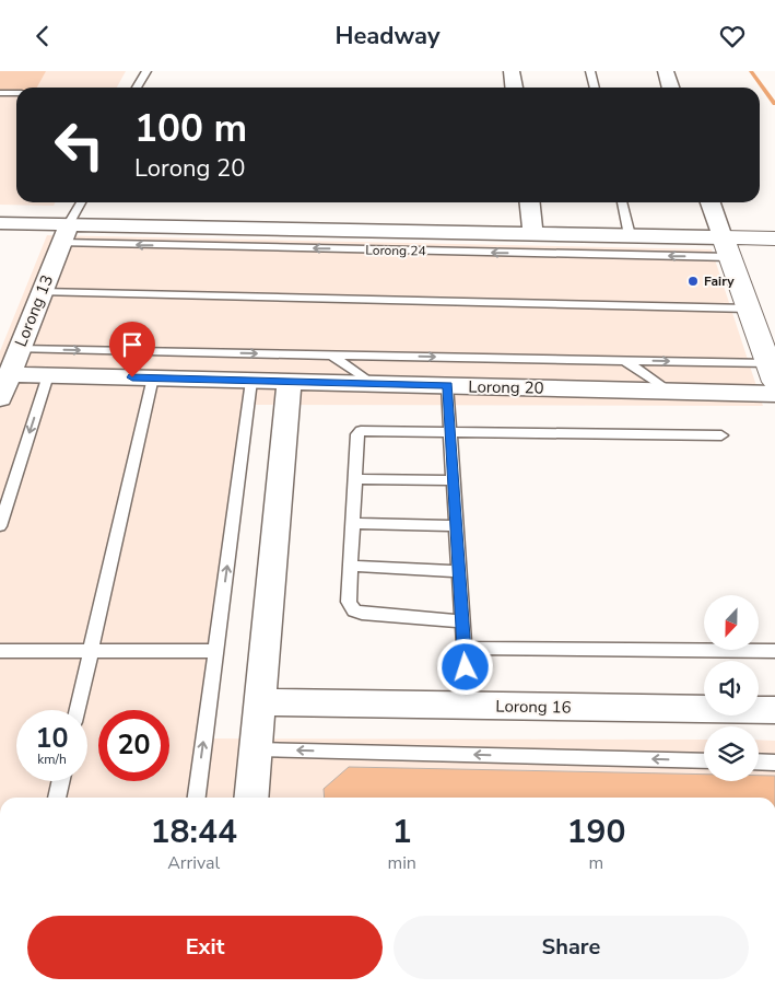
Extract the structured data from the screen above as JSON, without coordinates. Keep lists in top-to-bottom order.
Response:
{
  "streets": {
    "street": [
      "Lorong 24",
      "Lorong 13",
      "Lorong 20",
      "Lorong 16"
    ]
  },
  "crossings": [
    ["Lorong 24", "Lorong 13"],
    ["Lorong 13", "Lorong 20"]
  ],
  "places": ["Fairy"],
  "north": "bottom",
  "page": {
    "header": "Headway",
    "turn": ["100 m", "Lorong 20"],
    "speed": "10 km/h",
    "limit": "20",
    "eta": [
      "18:44",
      "Arrival",
      "1",
      "min",
      "190",
      "m"
    ],
    "buttons": ["Exit", "Share"]
  }
}
